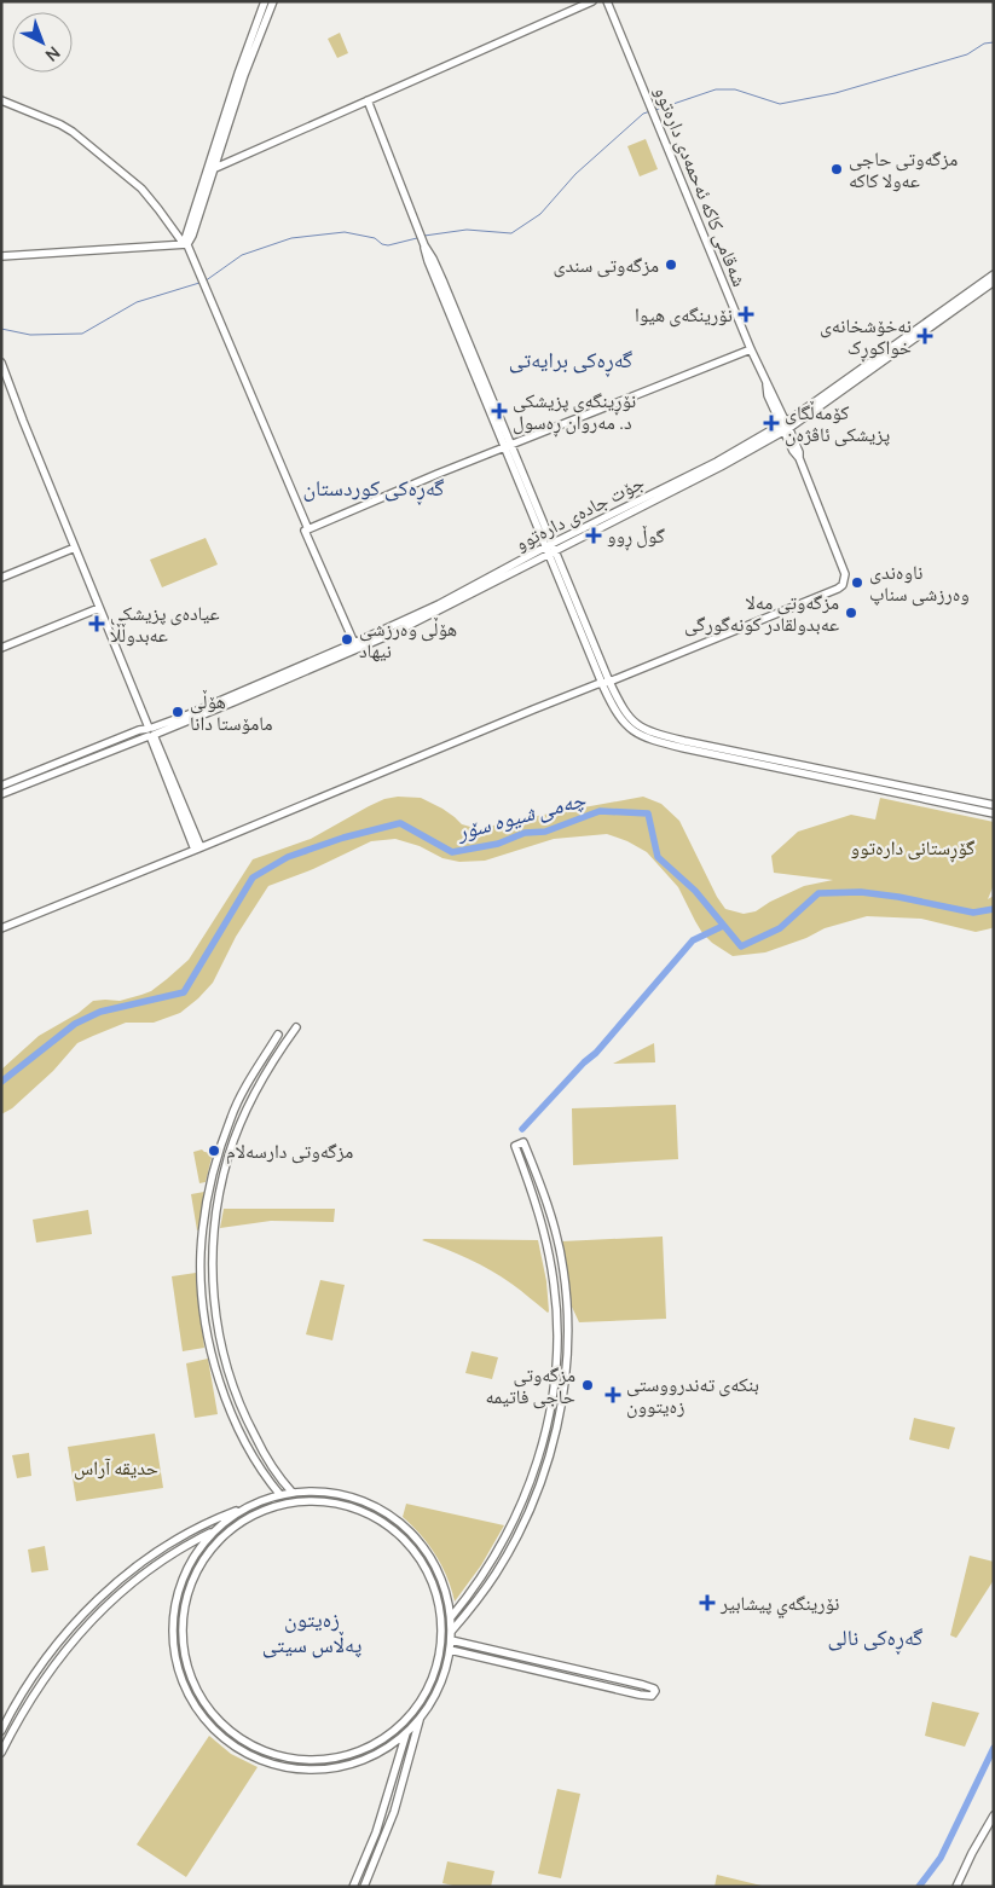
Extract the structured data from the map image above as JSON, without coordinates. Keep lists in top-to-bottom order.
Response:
{
  "streets": {
    "street": ["شەقامی کاکە ئەحمەدی دارەتوو", "جۆت جادەی دارەتوو"]
  },
  "crossings": [
    ["شەقامی کاکە ئەحمەدی دارەتوو", "جۆت جادەی دارەتوو"]
  ],
  "districts": [
    "گەڕەکی برایەتی",
    "گەڕەکی کوردستان",
    "زەیتون پەڵاس سیتی",
    "گەڕەکی نالی"
  ],
  "water": ["چەمی شیوە سۆر"],
  "parks": ["گۆڕستانی دارەتوو", "حديقه آراس"],
  "places": {
    "other": [
      "مزگەوتی حاجی عەولا کاکە",
      "مزگەوتی سندی",
      "ناوەندی وەرزشی سناپ",
      "مزگەوتی مەلا عەبدولقادر کونەگورگی",
      "هۆڵی وەرزشی نیهاد",
      "هۆڵی مامۆستا دانا",
      "مزگەوتی دارسەلام",
      "مزگەوتی حاجی فاتیمە"
    ],
    "health": [
      "نۆرینگەی هیوا",
      "نەخۆشخانەی خواکوڕک",
      "نۆڕینگەی پزیشکی د. مەروان ڕەسول",
      "کۆمەڵگای پزیشکی ئاڤژەن",
      "گوڵ ڕوو",
      "عیادەی پزیشکی عەبدوڵڵا",
      "بنکەی تەندرووستی زەیتوون",
      "نۆرينگەي پيشابير"
    ]
  },
  "north": "bottom right"
}
